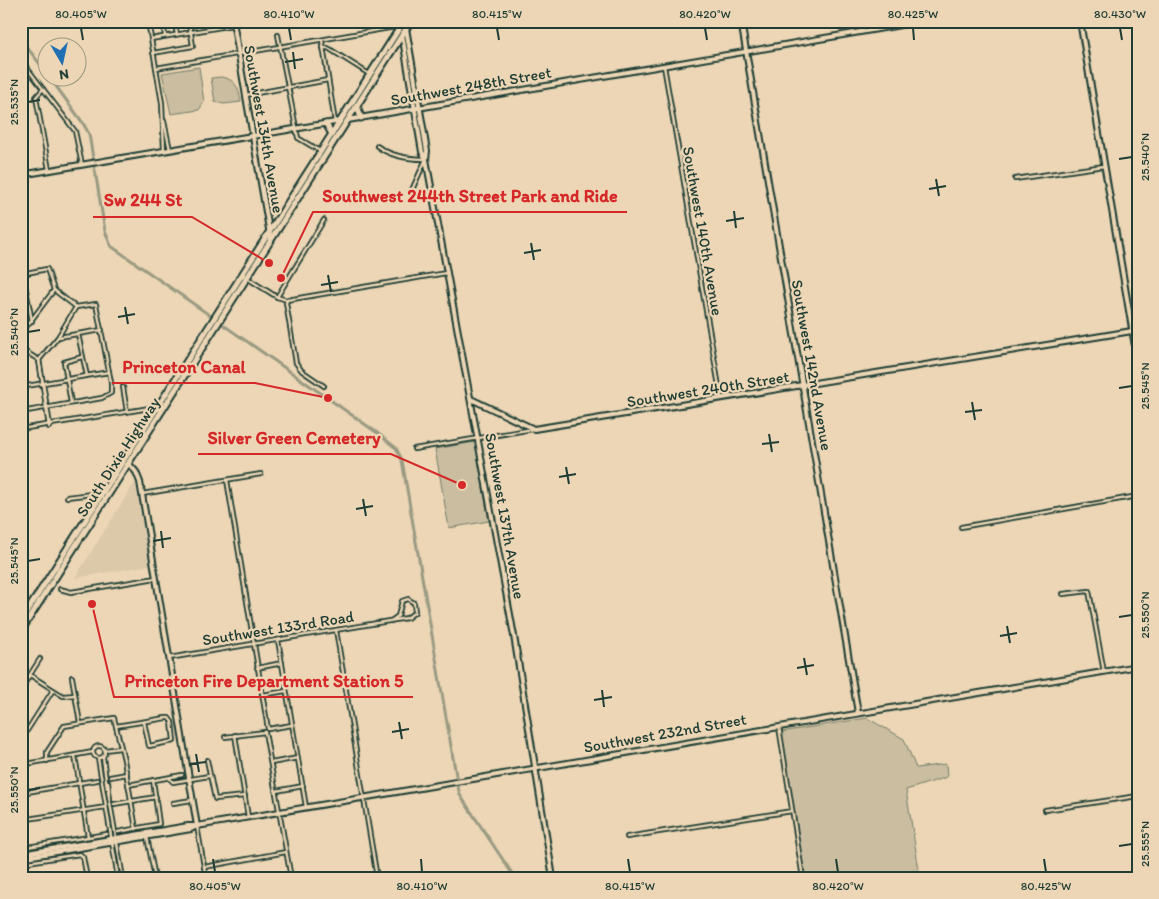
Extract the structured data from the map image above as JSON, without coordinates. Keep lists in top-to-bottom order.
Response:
{
  "streets": {
    "highway": ["South Dixie Highway"],
    "street": [
      "Southwest 248th Street",
      "Southwest 134th Avenue",
      "Southwest 140th Avenue",
      "Southwest 142nd Avenue",
      "Southwest 240th Street",
      "Southwest 137th Avenue",
      "Southwest 133rd Road",
      "Southwest 232nd Street"
    ]
  },
  "crossings": [
    ["Southwest 248th Street", "Southwest 134th Avenue"],
    ["Southwest 248th Street", "Southwest 140th Avenue"],
    ["Southwest 248th Street", "Southwest 142nd Avenue"],
    ["Southwest 248th Street", "South Dixie Highway"],
    ["Southwest 248th Street", "Southwest 137th Avenue"],
    ["Southwest 134th Avenue", "South Dixie Highway"],
    ["Southwest 140th Avenue", "Southwest 240th Street"],
    ["Southwest 142nd Avenue", "Southwest 240th Street"],
    ["Southwest 142nd Avenue", "Southwest 232nd Street"],
    ["South Dixie Highway", "Southwest 137th Avenue"],
    ["Southwest 137th Avenue", "Southwest 232nd Street"]
  ],
  "places": [
    "Sw 244 St",
    "Southwest 244th Street Park and Ride",
    "Princeton Canal",
    "Silver Green Cemetery",
    "Princeton Fire Department Station 5"
  ],
  "north": "bottom",
  "coordinates": [
    "80.405°W",
    "80.410°W",
    "80.415°W",
    "80.420°W",
    "80.425°W",
    "80.430°W",
    "25.535°N",
    "25.540°N",
    "25.545°N",
    "25.550°N",
    "25.555°N"
  ]
}
